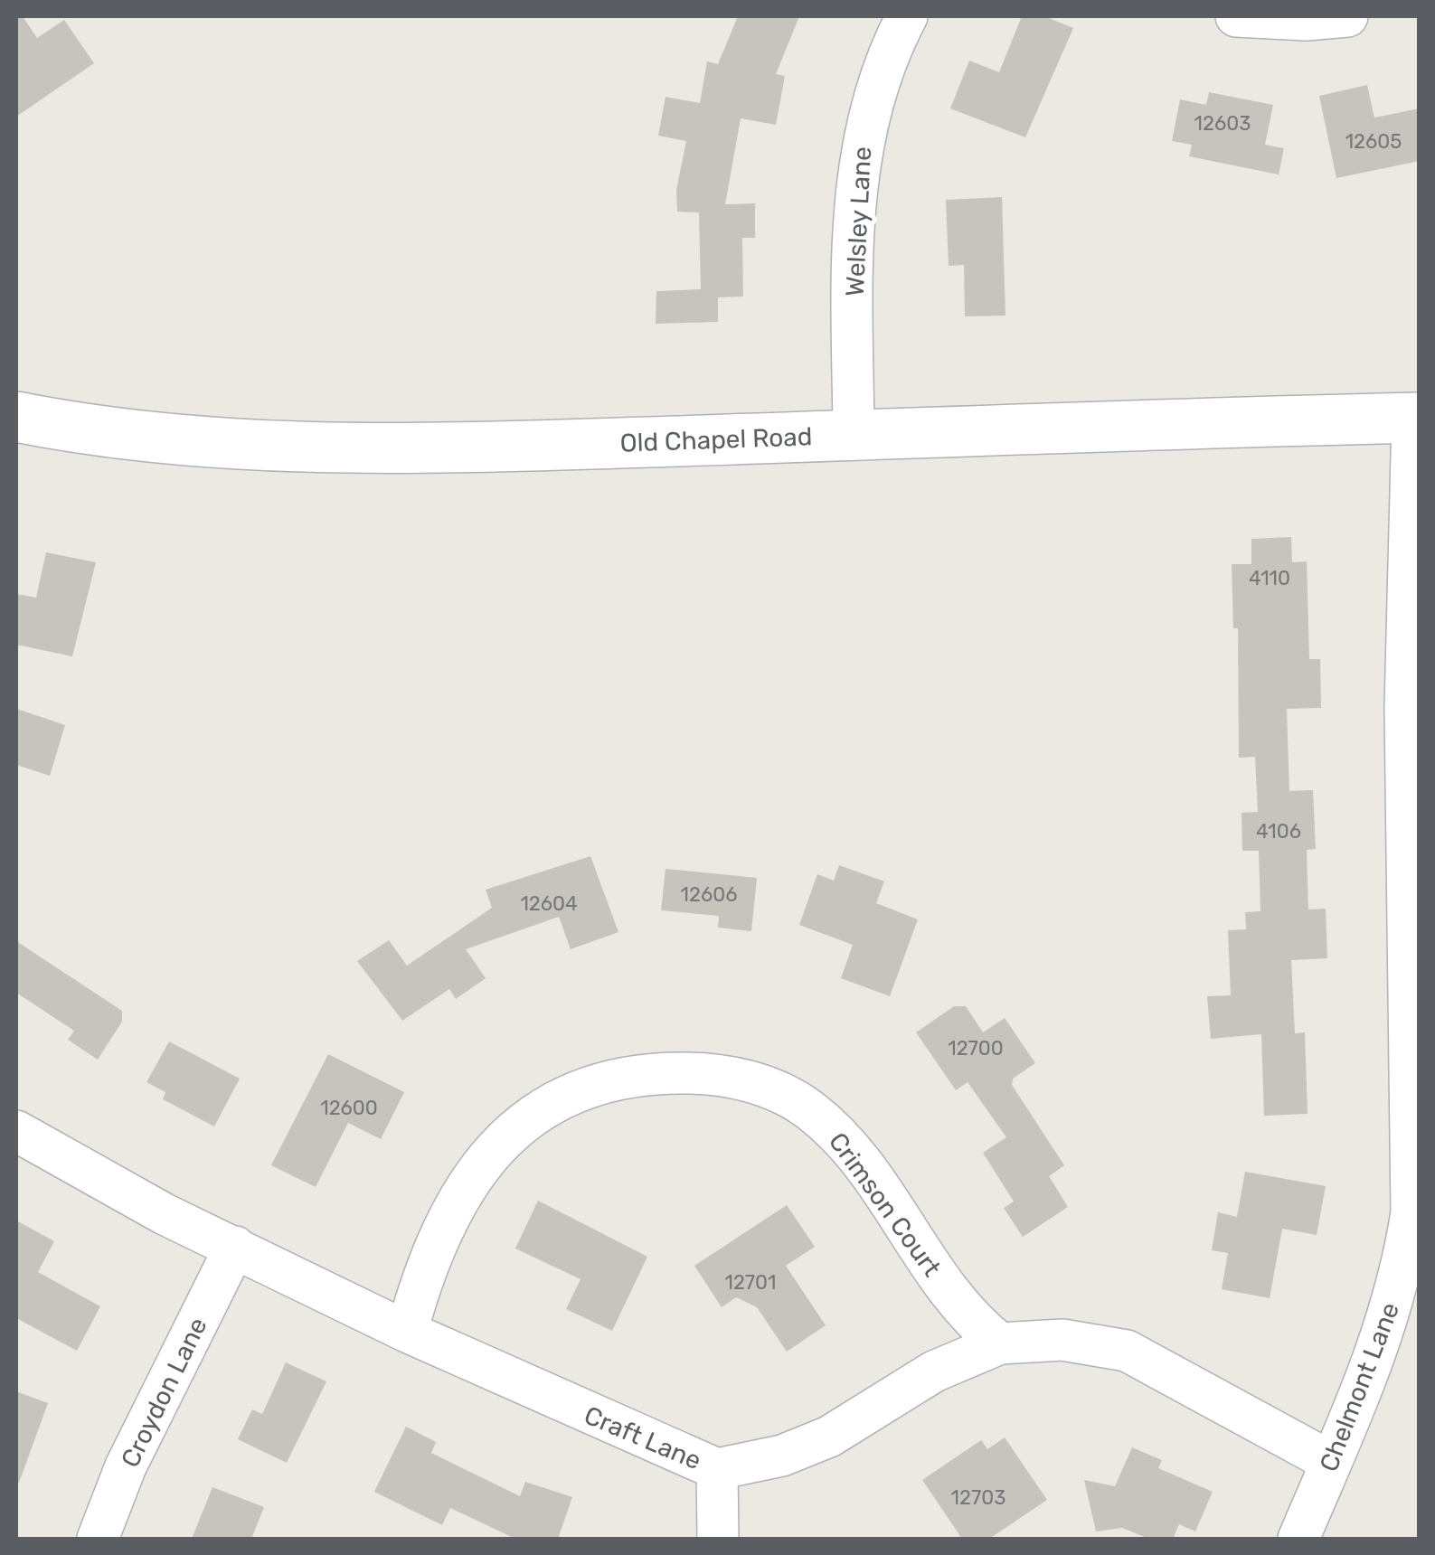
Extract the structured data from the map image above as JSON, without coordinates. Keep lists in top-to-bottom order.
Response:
{
  "streets": {
    "street": [
      "Welsley Lane",
      "Old Chapel Road",
      "Crimson Court",
      "Chelmont Lane",
      "Croydon Lane",
      "Craft Lane"
    ]
  },
  "crossings": [
    ["Welsley Lane", "Old Chapel Road"],
    ["Old Chapel Road", "Chelmont Lane"],
    ["Crimson Court", "Craft Lane"],
    ["Chelmont Lane", "Craft Lane"],
    ["Croydon Lane", "Craft Lane"]
  ],
  "house_numbers": [
    "12603",
    "12605",
    "4110",
    "4106",
    "12606",
    "12604",
    "12700",
    "12600",
    "12701",
    "12703"
  ]
}
